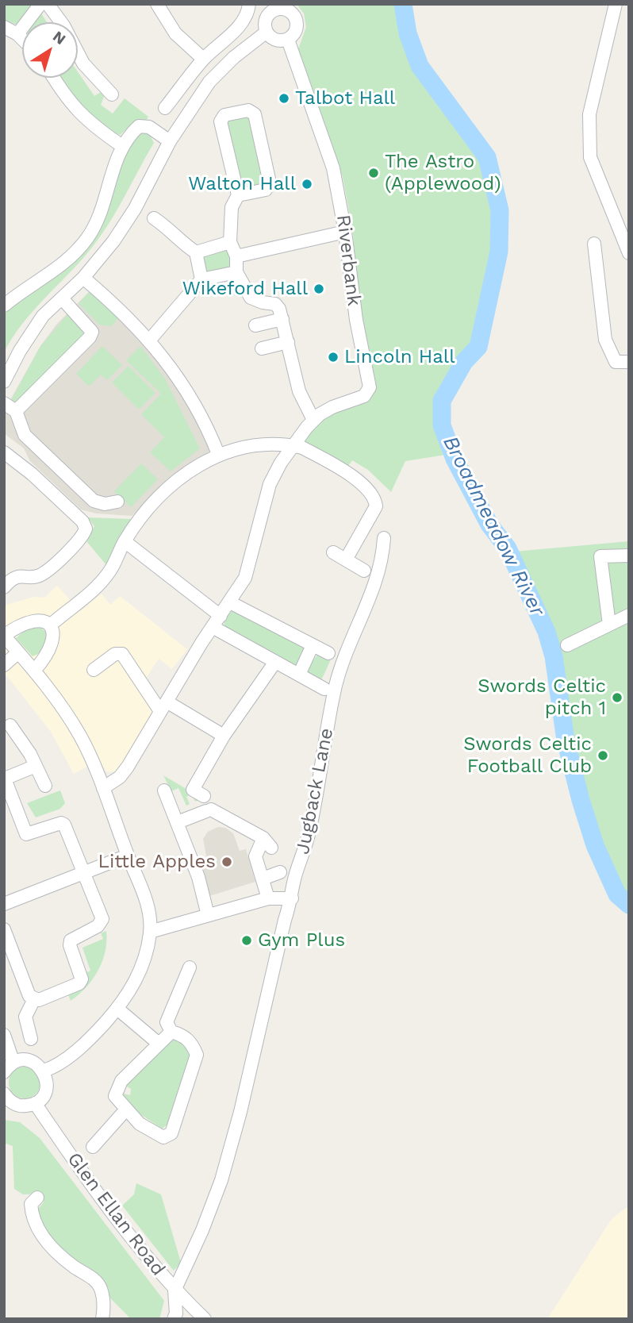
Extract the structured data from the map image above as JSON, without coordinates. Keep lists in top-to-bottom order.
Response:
{
  "streets": {
    "street": ["Riverbank", "Jugback Lane", "Glen Ellan Road"]
  },
  "crossings": [
    ["Jugback Lane", "Glen Ellan Road"]
  ],
  "water": ["Broadmeadow River"],
  "places": [
    "Talbot Hall",
    "The Astro (Applewood)",
    "Walton Hall",
    "Wikeford Hall",
    "Lincoln Hall",
    "Swords Celtic pitch 1",
    "Swords Celtic Football Club",
    "Little Apples",
    "Gym Plus"
  ],
  "north": "top right"
}
